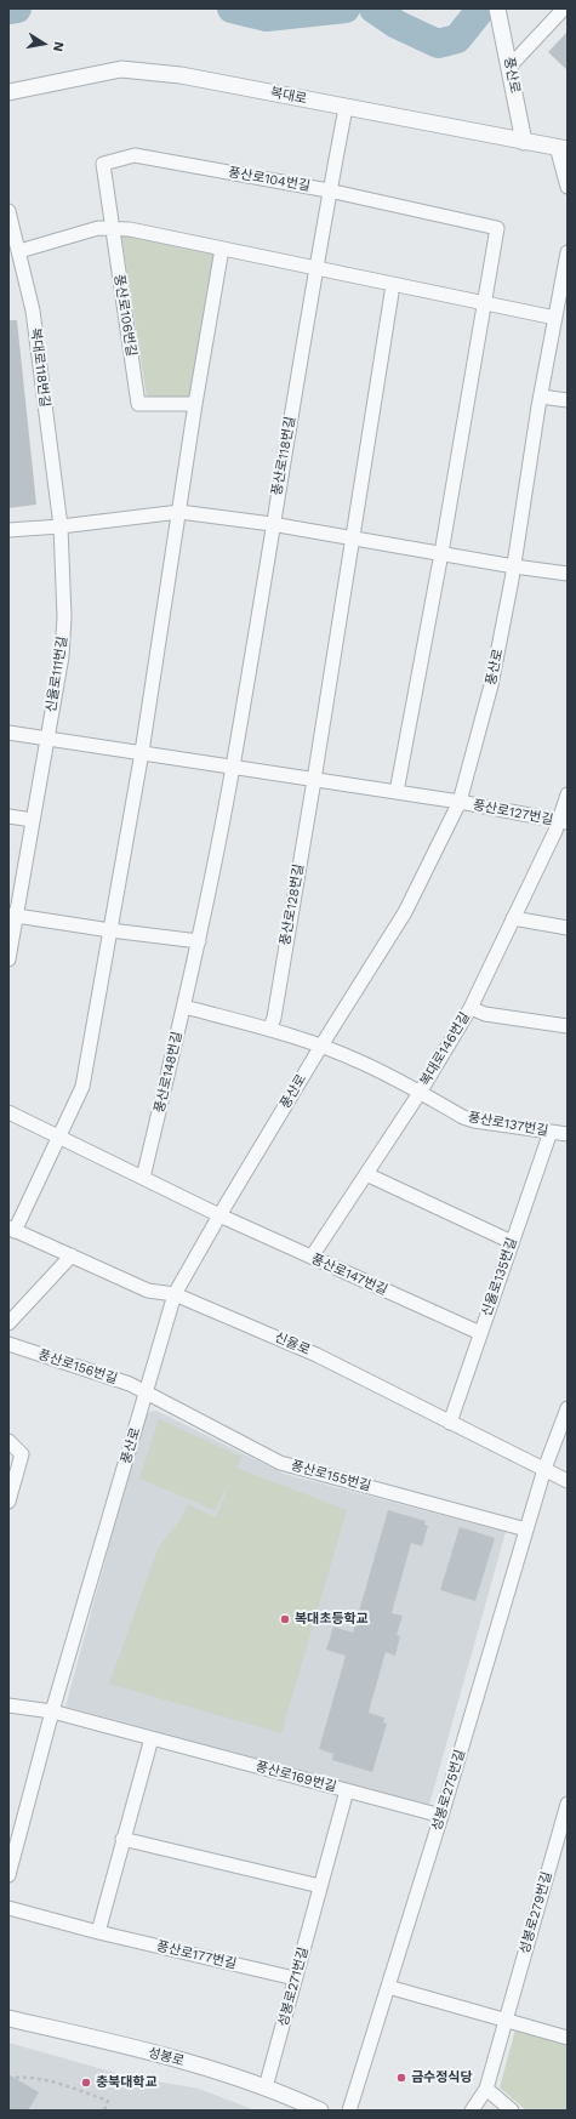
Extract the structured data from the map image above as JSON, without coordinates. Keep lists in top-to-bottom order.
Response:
{
  "streets": {
    "street": [
      "풍산로",
      "복대로",
      "풍산로104번길",
      "풍산로106번길",
      "복대로118번길",
      "풍산로118번길",
      "신율로111번길",
      "풍산로127번길",
      "풍산로128번길",
      "복대로146번길",
      "풍산로148번길",
      "풍산로137번길",
      "풍산로147번길",
      "신율로135번길",
      "신율로",
      "풍산로156번길",
      "풍산로155번길",
      "풍산로169번길",
      "성봉로275번길",
      "성봉로279번길",
      "풍산로177번길",
      "성봉로271번길",
      "성봉로"
    ]
  },
  "crossings": [
    ["풍산로", "복대로"],
    ["풍산로", "풍산로127번길"],
    ["풍산로", "풍산로137번길"],
    ["풍산로", "풍산로147번길"],
    ["풍산로", "신율로"],
    ["풍산로", "풍산로156번길"],
    ["풍산로", "풍산로155번길"],
    ["풍산로", "풍산로169번길"],
    ["풍산로104번길", "풍산로106번길"],
    ["복대로118번길", "신율로111번길"],
    ["풍산로127번길", "복대로146번길"],
    ["복대로146번길", "풍산로137번길"],
    ["복대로146번길", "풍산로147번길"],
    ["풍산로137번길", "신율로135번길"],
    ["풍산로147번길", "신율로135번길"],
    ["신율로135번길", "신율로"],
    ["신율로", "성봉로275번길"],
    ["풍산로156번길", "풍산로155번길"],
    ["풍산로155번길", "성봉로275번길"],
    ["풍산로169번길", "성봉로275번길"],
    ["풍산로169번길", "성봉로271번길"],
    ["풍산로177번길", "성봉로271번길"],
    ["성봉로271번길", "성봉로"]
  ],
  "places": ["복대초등학교", "금수정식당", "충북대학교"],
  "north": "right"
}
